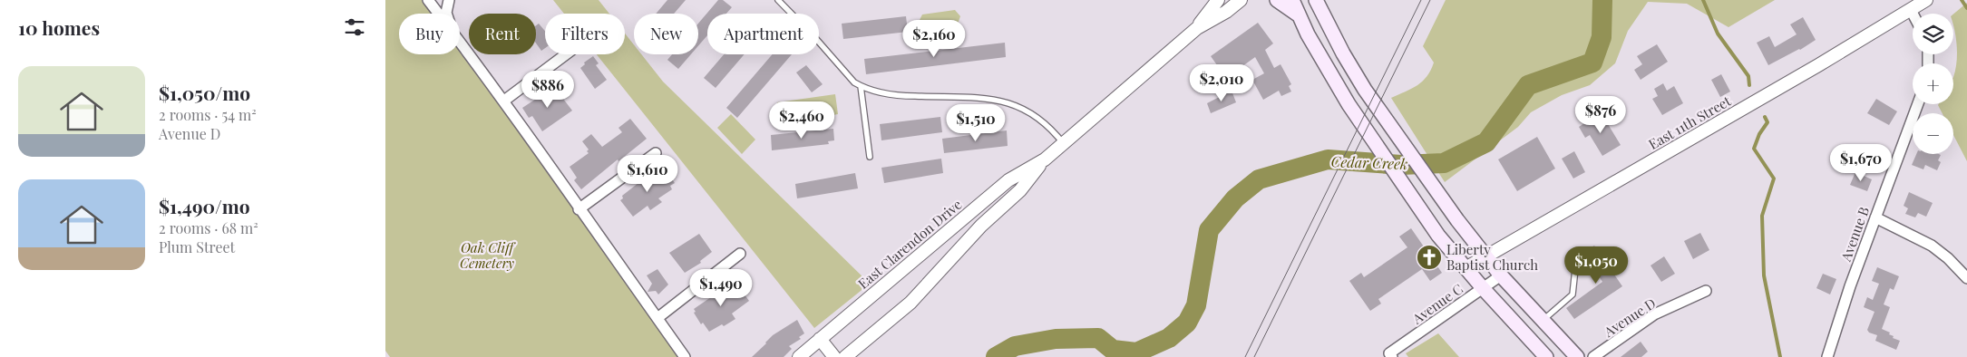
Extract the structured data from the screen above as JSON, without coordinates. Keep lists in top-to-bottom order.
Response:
{
  "streets": {
    "street": [
      "East 11th Street",
      "Avenue B",
      "East Clarendon Drive",
      "Avenue C",
      "Avenue D"
    ]
  },
  "water": ["Cedar Creek"],
  "parks": ["Oak Cliff Cemetery"],
  "places": {
    "church": ["Liberty Baptist Church"]
  },
  "page": {
    "heading": "10 homes",
    "map_buttons": ["+", "−"],
    "chip": [
      "Buy",
      "Rent",
      "Filters",
      "New",
      "Apartment"
    ],
    "price": [
      "$2,160",
      "$2,010",
      "$886",
      "$876",
      "$2,460",
      "$1,510",
      "$1,670",
      "$1,610",
      "$1,050",
      "$1,490"
    ],
    "list": [
      {
        "name": "$1,050/mo",
        "note": "2 rooms · 54 m² · Avenue D"
      },
      {
        "name": "$1,490/mo",
        "note": "2 rooms · 68 m² · Plum Street"
      }
    ]
  }
}
